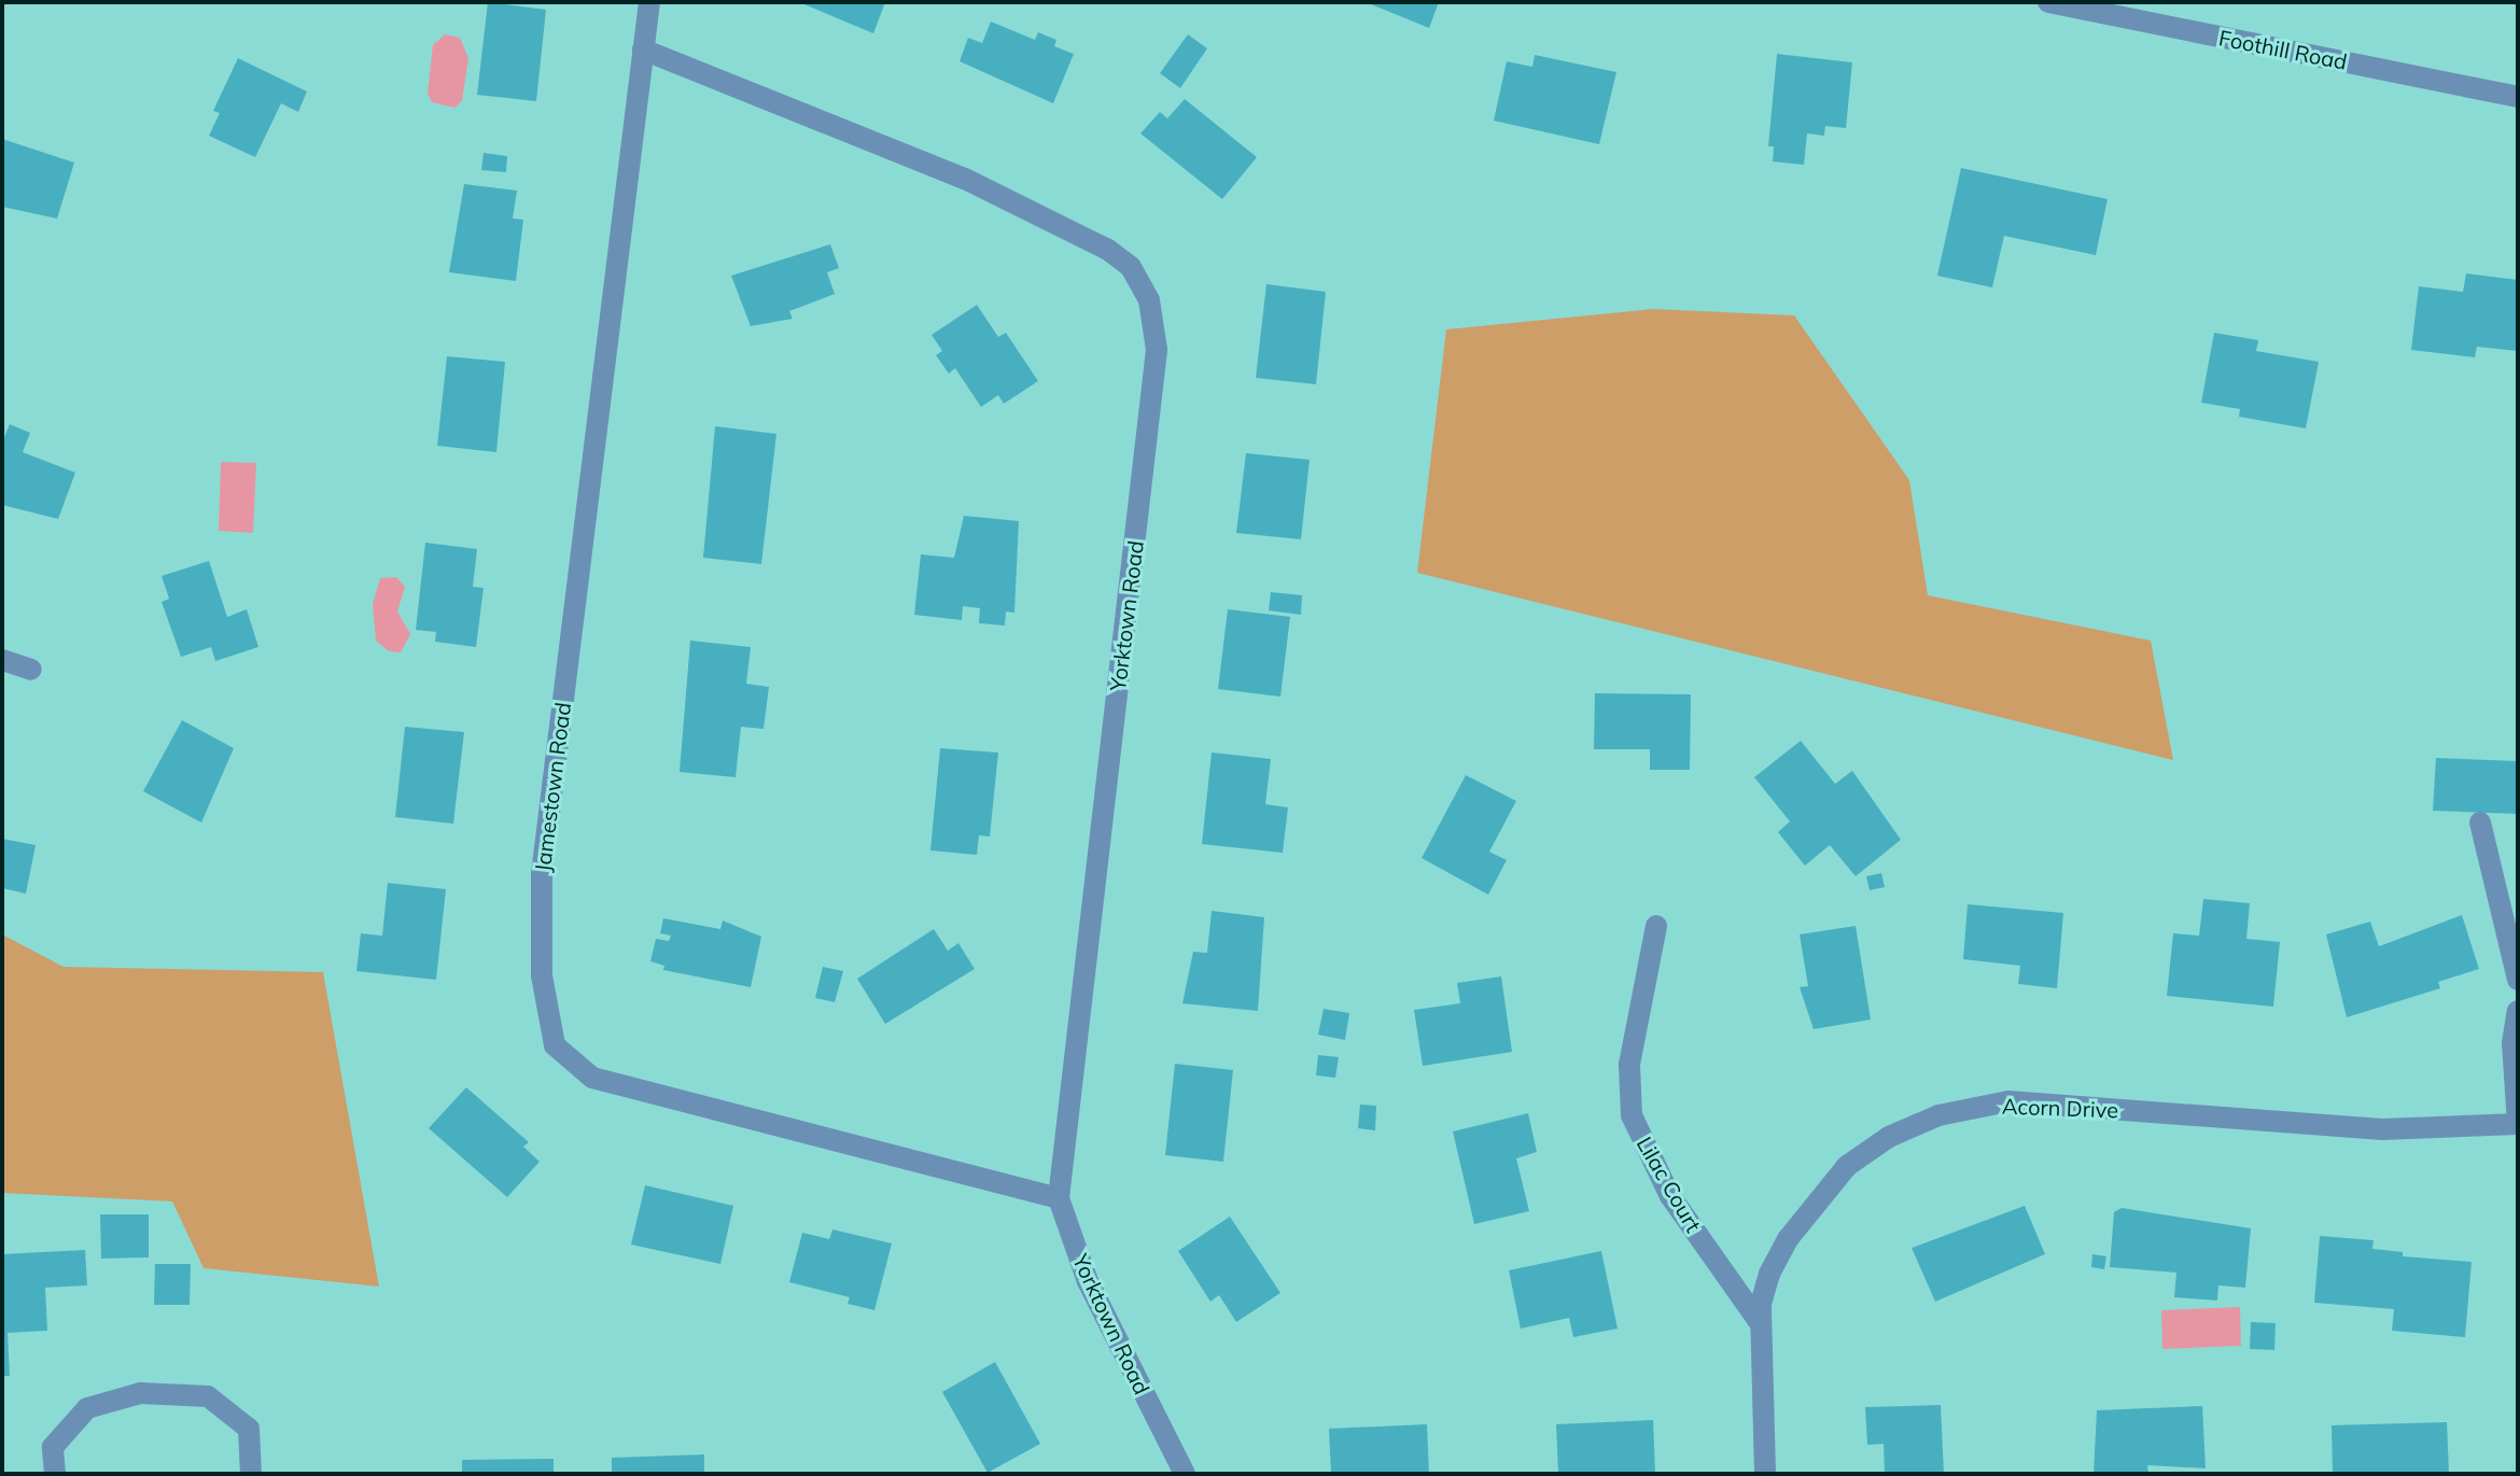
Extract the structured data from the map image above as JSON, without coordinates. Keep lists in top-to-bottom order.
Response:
{
  "streets": {
    "street": [
      "Foothill Road",
      "Yorktown Road",
      "Jamestown Road",
      "Acorn Drive",
      "Lilac Court"
    ]
  },
  "crossings": [
    ["Yorktown Road", "Jamestown Road"],
    ["Acorn Drive", "Lilac Court"]
  ]
}
